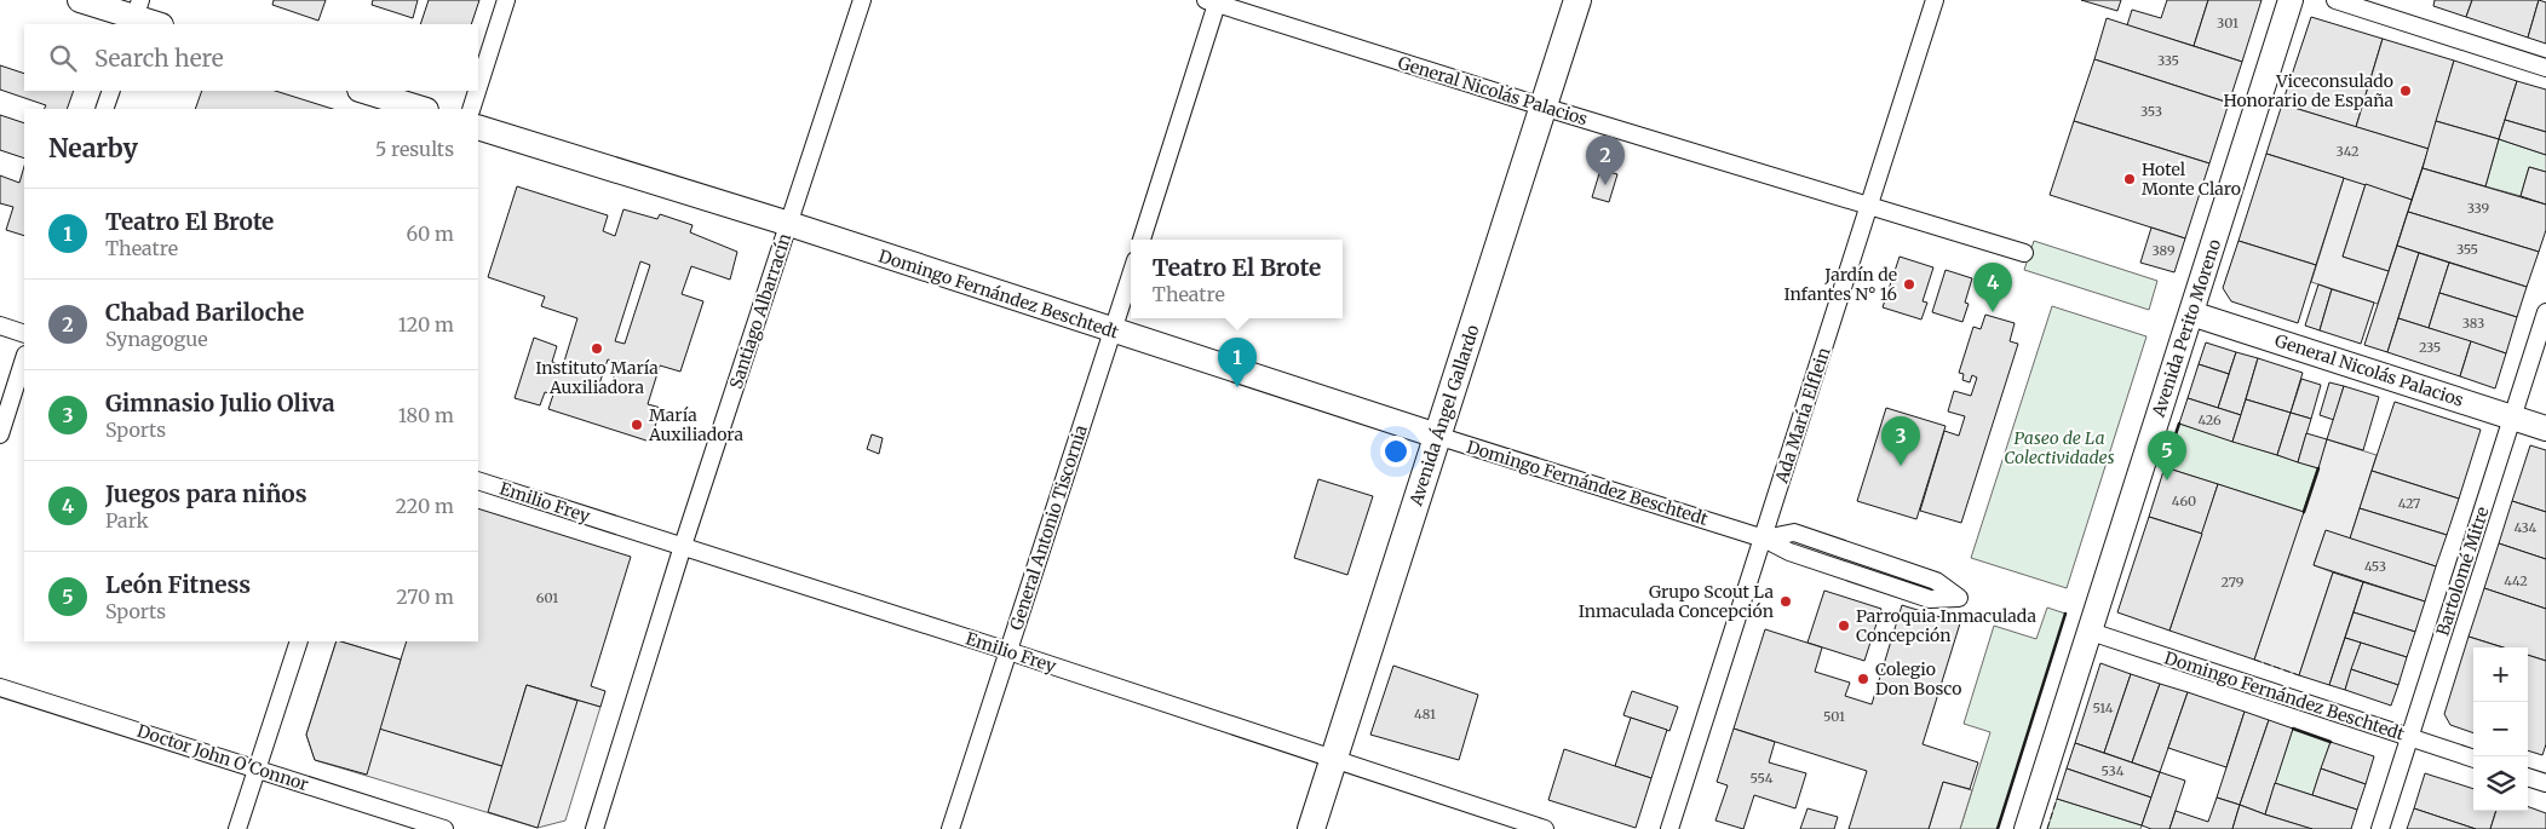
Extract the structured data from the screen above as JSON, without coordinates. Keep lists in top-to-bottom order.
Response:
{
  "streets": {
    "main road": ["Avenida Ángel Gallardo"],
    "street": [
      "General Nicolás Palacios",
      "Domingo Fernández Beschtedt",
      "Santiago Albarracín",
      "Avenida Perito Moreno",
      "Ada María Elflein",
      "Emilio Frey",
      "General Antonio Tiscornia",
      "Bartolomé Mitre",
      "Doctor John O'Connor"
    ]
  },
  "crossings": [
    ["General Nicolás Palacios", "Avenida Perito Moreno"],
    ["General Nicolás Palacios", "Avenida Ángel Gallardo"],
    ["General Nicolás Palacios", "Ada María Elflein"],
    ["General Nicolás Palacios", "Bartolomé Mitre"],
    ["Domingo Fernández Beschtedt", "Santiago Albarracín"],
    ["Domingo Fernández Beschtedt", "Avenida Perito Moreno"],
    ["Domingo Fernández Beschtedt", "Avenida Ángel Gallardo"],
    ["Domingo Fernández Beschtedt", "Ada María Elflein"],
    ["Domingo Fernández Beschtedt", "General Antonio Tiscornia"],
    ["Domingo Fernández Beschtedt", "Bartolomé Mitre"],
    ["Santiago Albarracín", "Emilio Frey"],
    ["Avenida Ángel Gallardo", "Emilio Frey"],
    ["Emilio Frey", "General Antonio Tiscornia"]
  ],
  "parks": ["Paseo de La Colectividades"],
  "places": [
    "Viceconsulado Honorario de España",
    "Hotel Monte Claro",
    "Jardín de Infantes N° 16",
    "Instituto María Auxiliadora",
    "María Auxiliadora",
    "Grupo Scout La Inmaculada Concepción",
    "Parroquia Inmaculada Concepción",
    "Colegio Don Bosco"
  ],
  "house_numbers": [
    "301",
    "335",
    "353",
    "342",
    "339",
    "355",
    "389",
    "383",
    "235",
    "426",
    "460",
    "427",
    "434",
    "453",
    "442",
    "279",
    "601",
    "514",
    "481",
    "501",
    "534",
    "554"
  ],
  "page": {
    "search": "Search here",
    "heading": ["Nearby", "5 results"],
    "pins": [
      "2",
      "4",
      "1",
      "3",
      "5"
    ],
    "list": [
      {
        "mark": "1",
        "name": "Teatro El Brote",
        "note": "Theatre",
        "value": "60 m"
      },
      {
        "mark": "2",
        "name": "Chabad Bariloche",
        "note": "Synagogue",
        "value": "120 m"
      },
      {
        "mark": "3",
        "name": "Gimnasio Julio Oliva",
        "note": "Sports",
        "value": "180 m"
      },
      {
        "mark": "4",
        "name": "Juegos para niños",
        "note": "Park",
        "value": "220 m"
      },
      {
        "mark": "5",
        "name": "León Fitness",
        "note": "Sports",
        "value": "270 m"
      }
    ],
    "popup": ["Teatro El Brote", "Theatre"],
    "map_buttons": ["+", "−"]
  }
}
